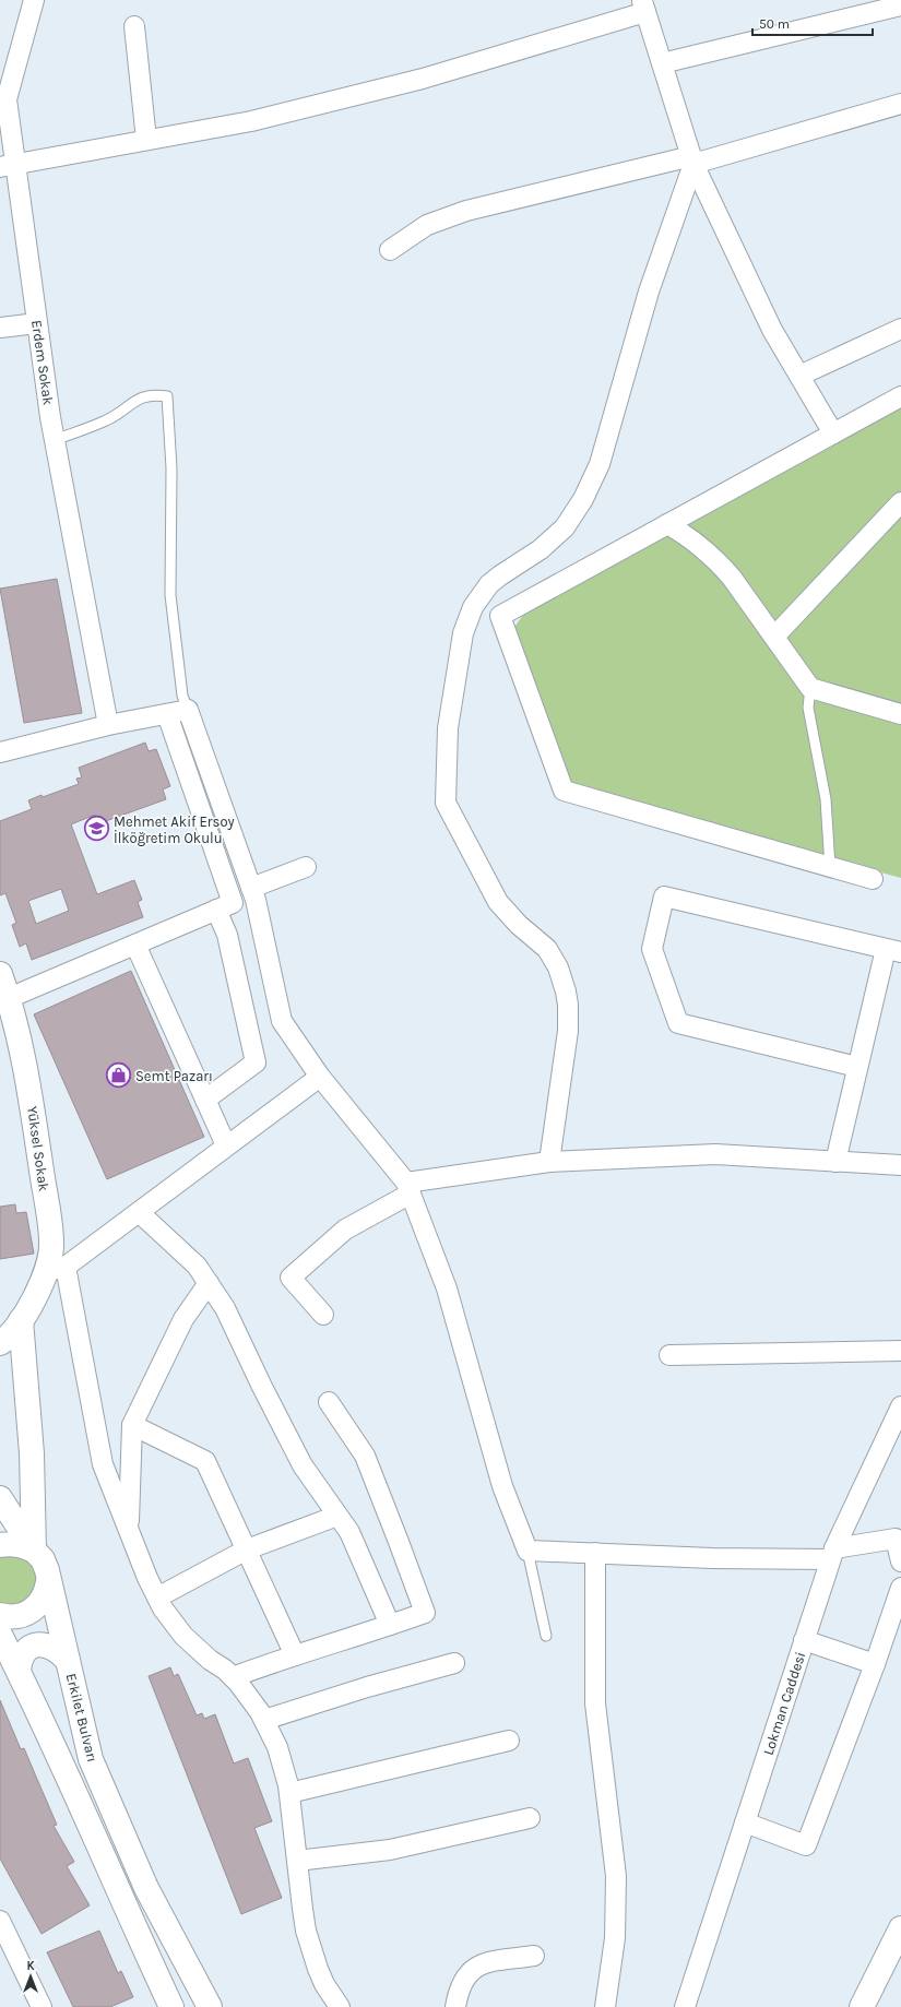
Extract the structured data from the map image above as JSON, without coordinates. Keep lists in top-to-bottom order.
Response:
{
  "streets": {
    "main road": ["Yüksel Sokak", "Erkilet Bulvarı"],
    "street": ["Erdem Sokak", "Lokman Caddesi"]
  },
  "places": {
    "school or university": ["Mehmet Akif Ersoy İlköğretim Okulu"],
    "shop": ["Semt Pazarı"]
  },
  "scale_bar": "50 m",
  "north": "top"
}
